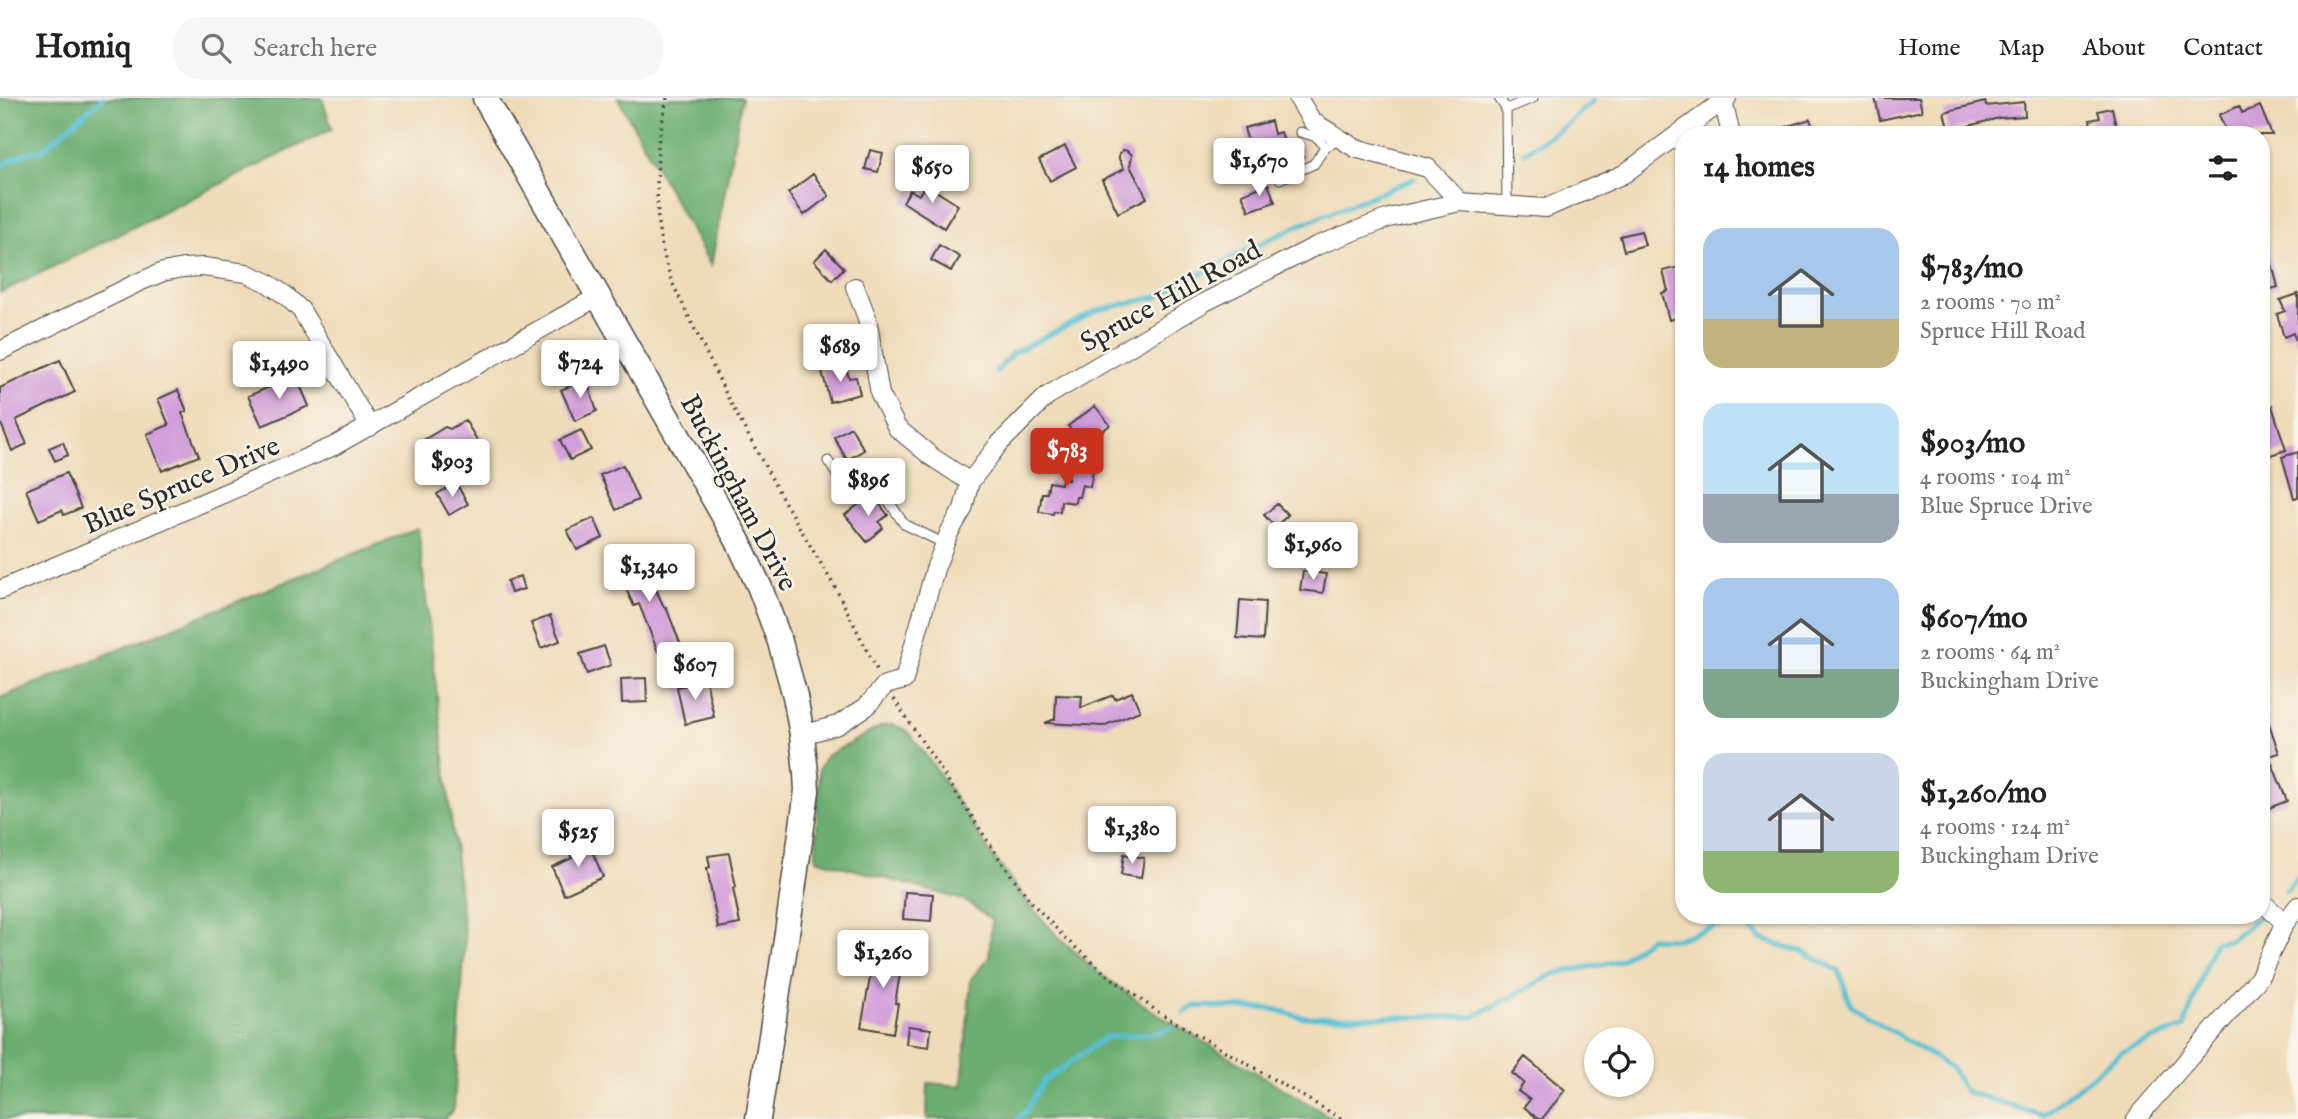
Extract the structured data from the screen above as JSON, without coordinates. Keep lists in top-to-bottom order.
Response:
{
  "streets": {
    "street": ["Spruce Hill Road", "Blue Spruce Drive", "Buckingham Drive"]
  },
  "crossings": [
    ["Spruce Hill Road", "Buckingham Drive"],
    ["Blue Spruce Drive", "Buckingham Drive"]
  ],
  "page": {
    "header": "Homiq",
    "search": "Search here",
    "nav": [
      "Home",
      "Map",
      "About",
      "Contact"
    ],
    "heading": "14 homes",
    "price": [
      "$1,670",
      "$650",
      "$689",
      "$724",
      "$1,490",
      "$783",
      "$903",
      "$896",
      "$1,960",
      "$1,340",
      "$607",
      "$1,380",
      "$525",
      "$1,260"
    ],
    "list": [
      {
        "name": "$783/mo",
        "note": "2 rooms · 70 m² · Spruce Hill Road"
      },
      {
        "name": "$903/mo",
        "note": "4 rooms · 104 m² · Blue Spruce Drive"
      },
      {
        "name": "$607/mo",
        "note": "2 rooms · 64 m² · Buckingham Drive"
      },
      {
        "name": "$1,260/mo",
        "note": "4 rooms · 124 m² · Buckingham Drive"
      }
    ]
  }
}
